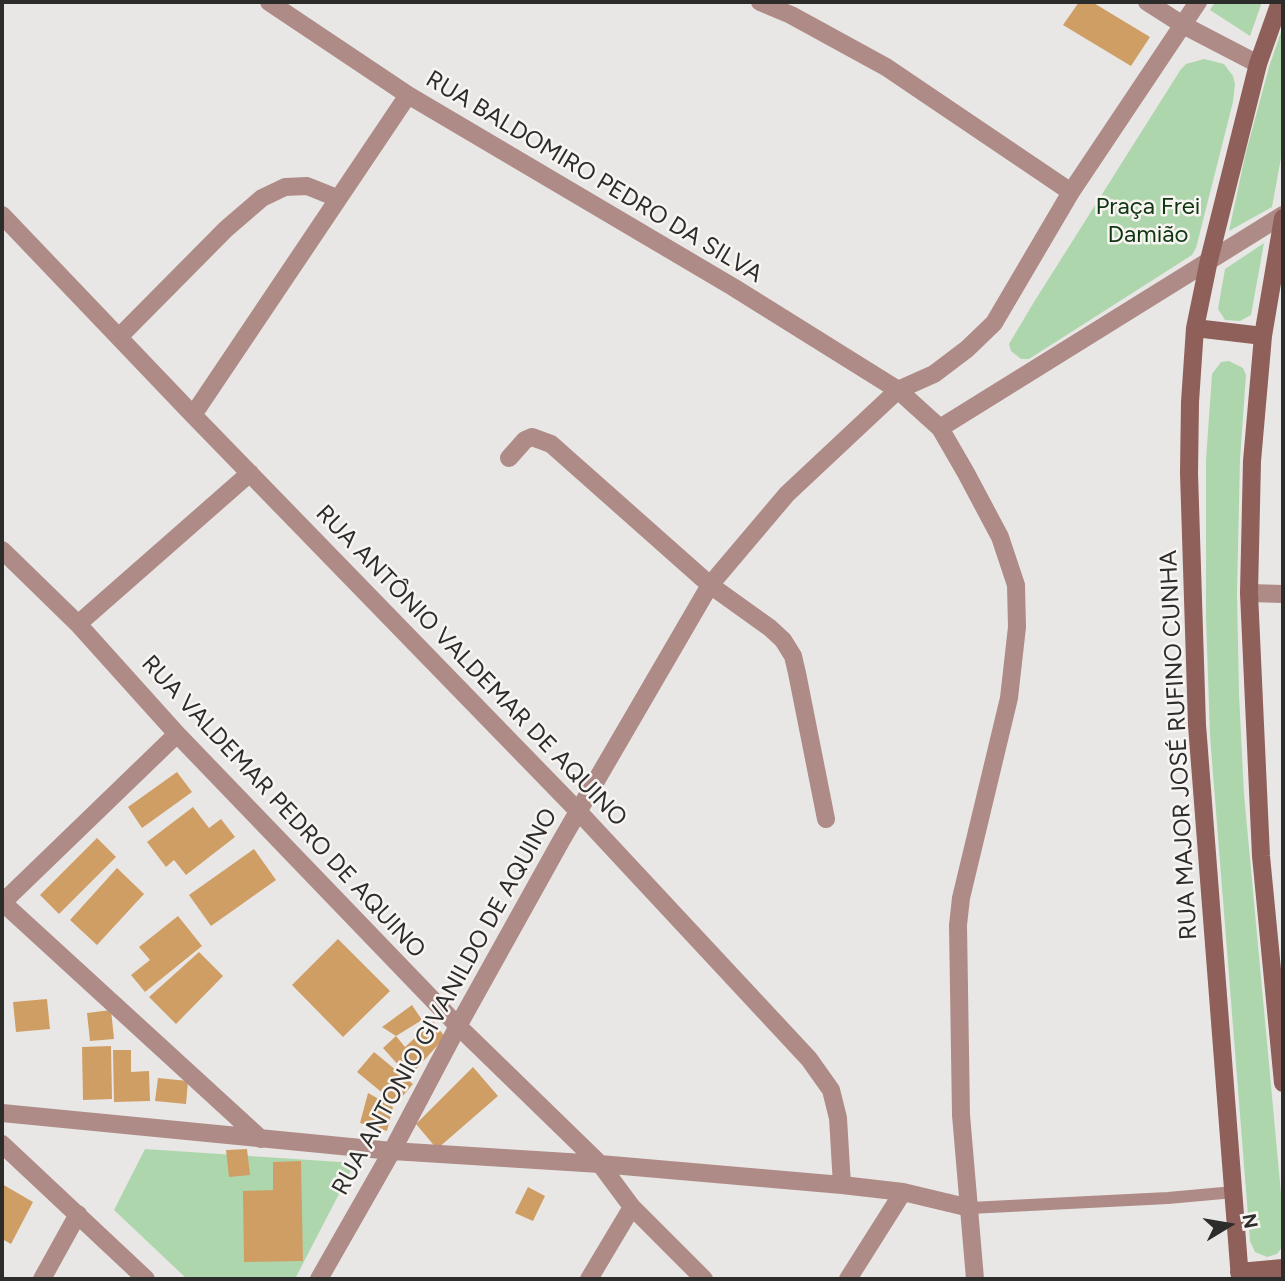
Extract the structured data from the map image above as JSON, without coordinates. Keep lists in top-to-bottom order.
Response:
{
  "streets": {
    "main road": ["RUA MAJOR JOSÉ RUFINO CUNHA"],
    "street": [
      "RUA BALDOMIRO PEDRO DA SILVA",
      "RUA ANTÔNIO VALDEMAR DE AQUINO",
      "RUA VALDEMAR PEDRO DE AQUINO",
      "RUA ANTONIO GIVANILDO DE AQUINO"
    ]
  },
  "crossings": [
    ["RUA BALDOMIRO PEDRO DA SILVA", "RUA ANTONIO GIVANILDO DE AQUINO"],
    ["RUA ANTÔNIO VALDEMAR DE AQUINO", "RUA ANTONIO GIVANILDO DE AQUINO"],
    ["RUA VALDEMAR PEDRO DE AQUINO", "RUA ANTONIO GIVANILDO DE AQUINO"]
  ],
  "parks": ["Praça Frei Damião"],
  "north": "right"
}
